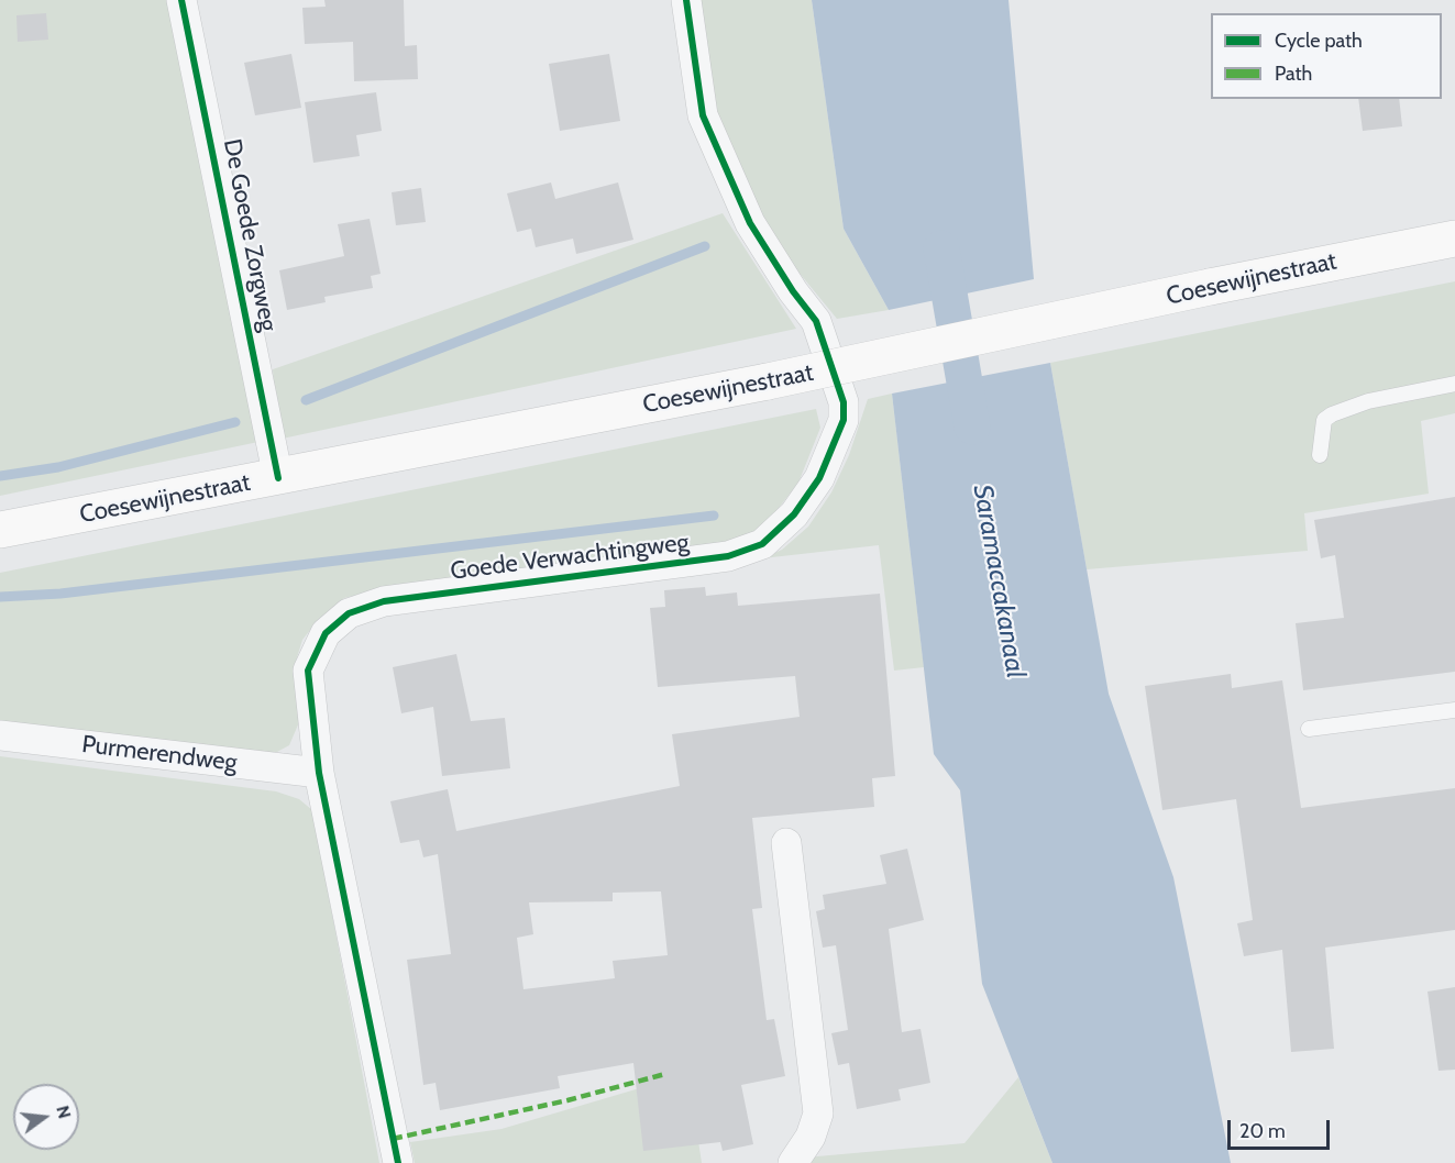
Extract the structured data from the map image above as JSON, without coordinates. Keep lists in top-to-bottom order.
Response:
{
  "streets": {
    "main road": ["Coesewijnestraat"],
    "street": ["De Goede Zorgweg", "Goede Verwachtingweg", "Purmerendweg"]
  },
  "crossings": [
    ["De Goede Zorgweg", "Coesewijnestraat"],
    ["Goede Verwachtingweg", "Purmerendweg"]
  ],
  "water": ["Saramaccakanaal"],
  "legend": ["Cycle path", "Path"],
  "scale_bar": "20 m",
  "north": "right"
}
